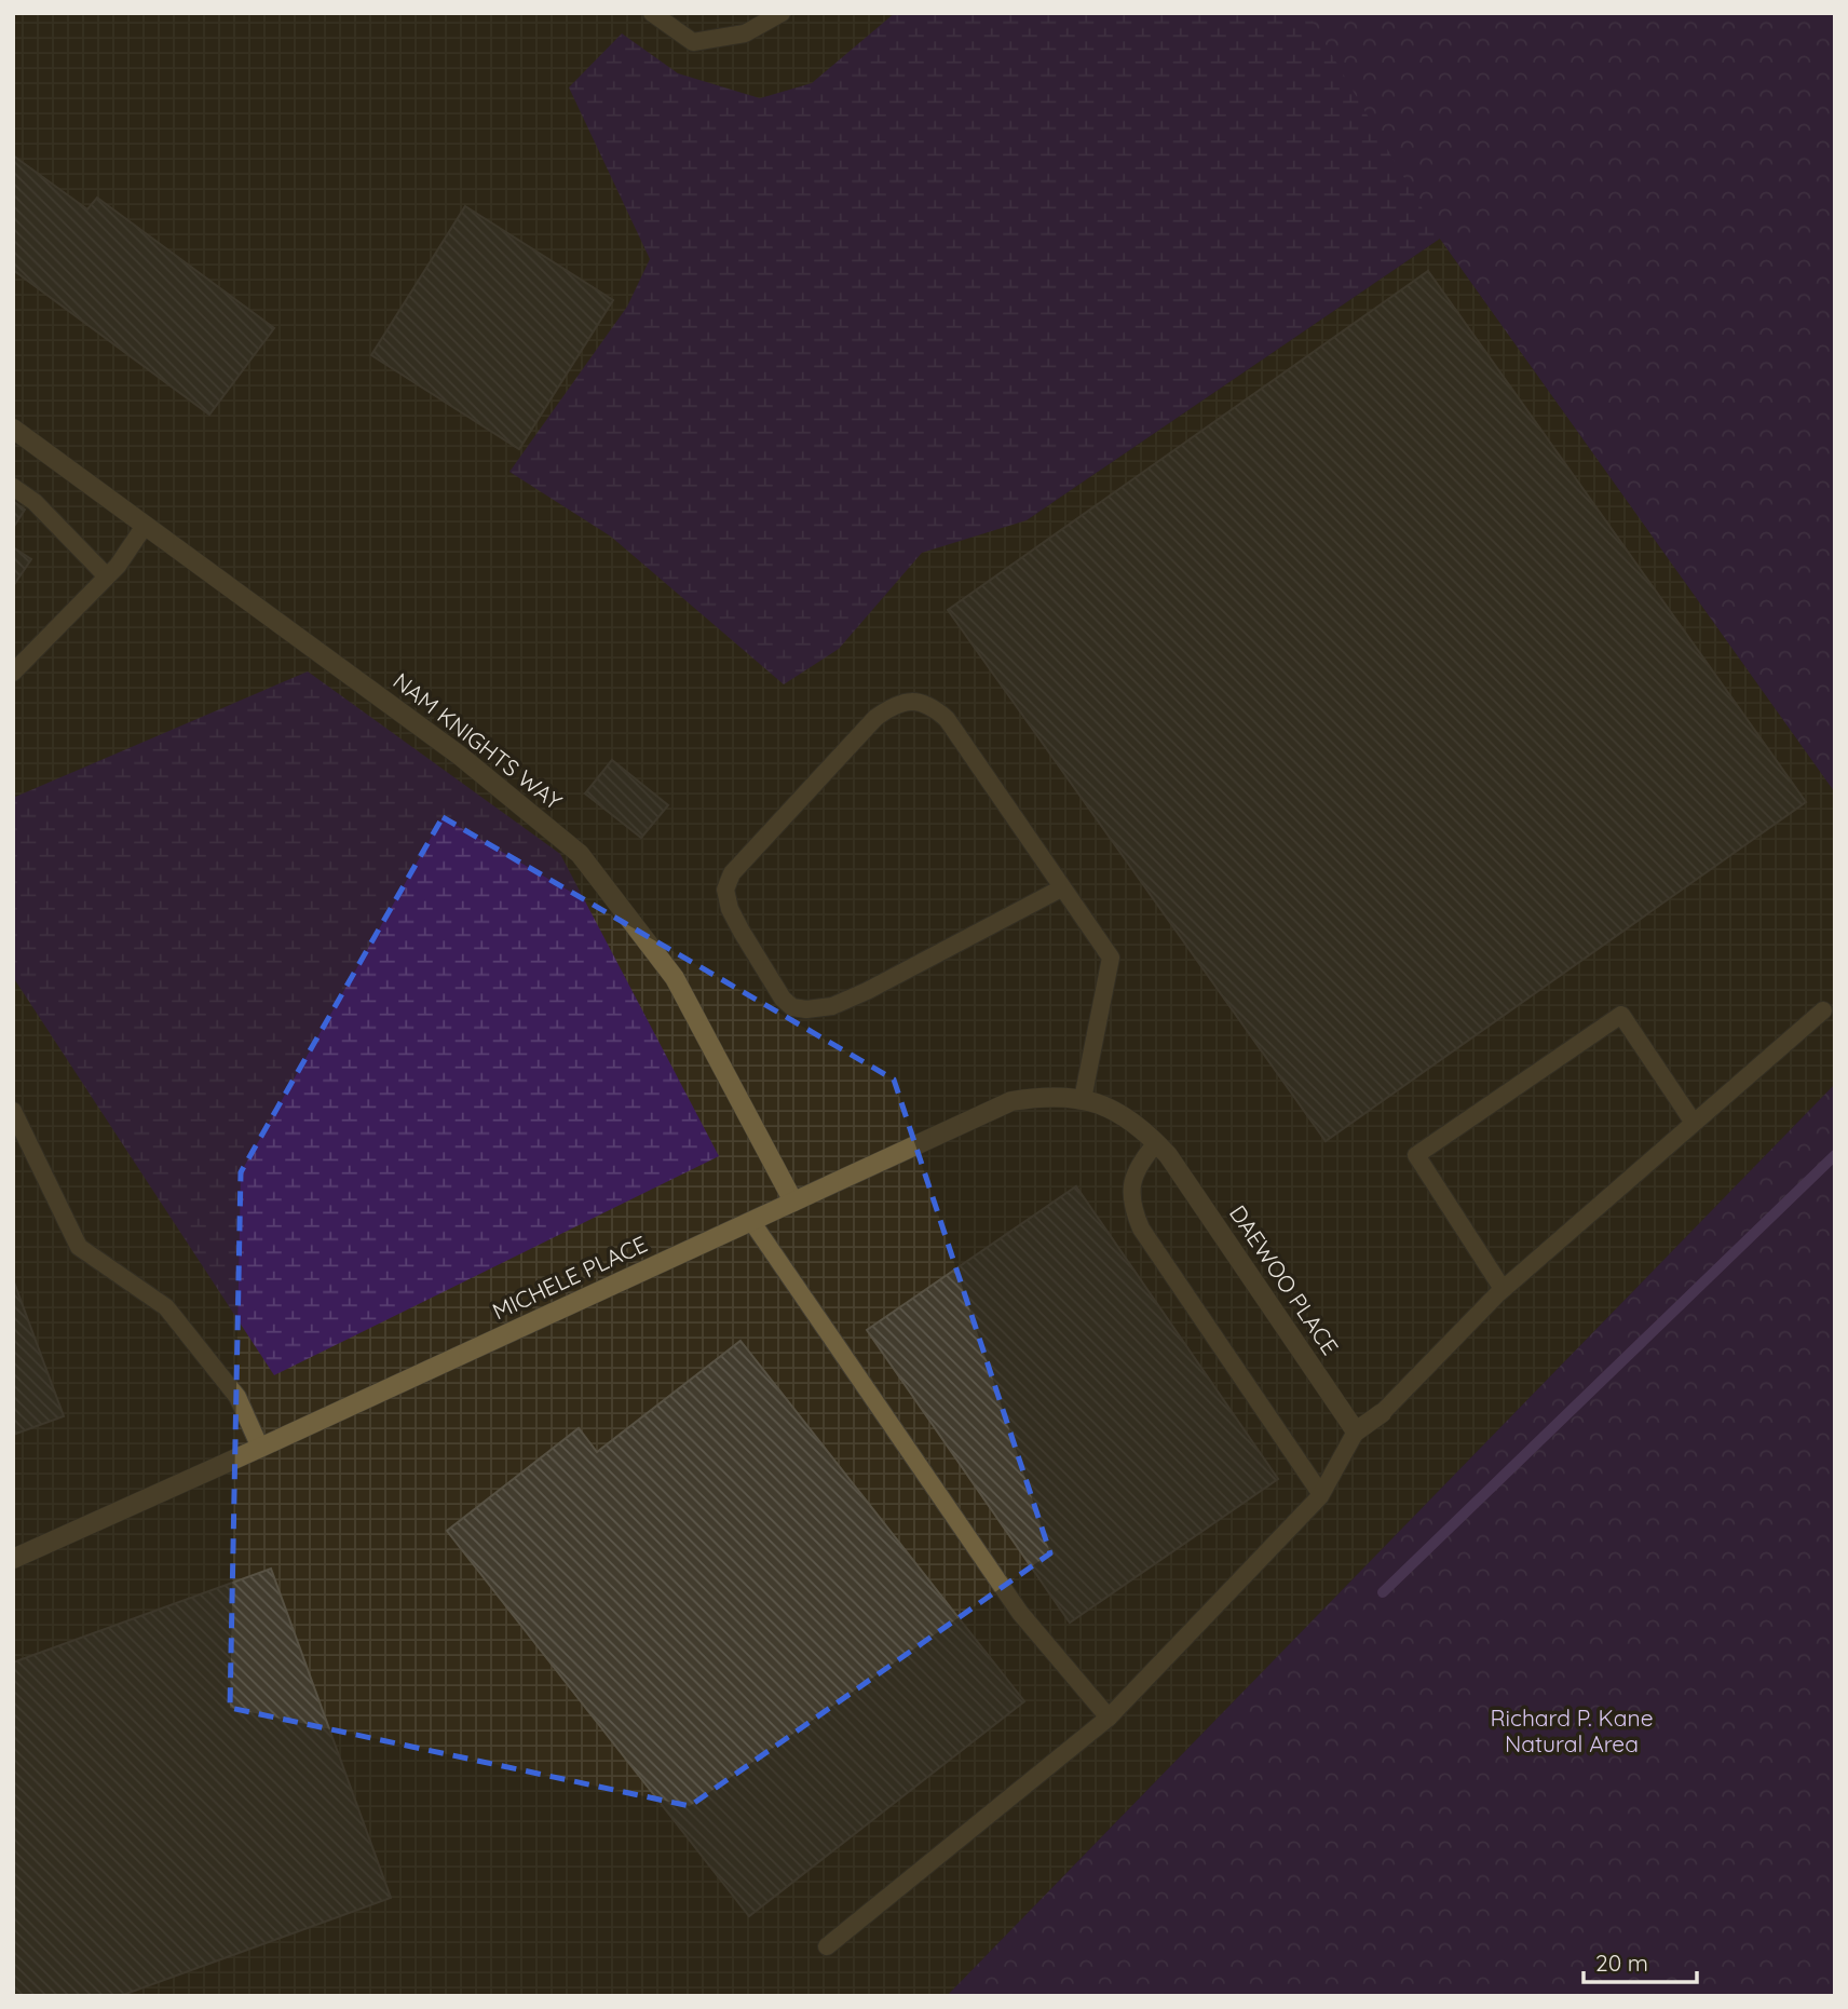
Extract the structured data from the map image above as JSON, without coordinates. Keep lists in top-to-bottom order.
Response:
{
  "streets": {
    "street": ["NAM KNIGHTS WAY", "MICHELE PLACE", "DAEWOO PLACE"]
  },
  "crossings": [
    ["NAM KNIGHTS WAY", "MICHELE PLACE"],
    ["MICHELE PLACE", "DAEWOO PLACE"]
  ],
  "parks": ["Richard P. Kane Natural Area"],
  "scale_bar": "20 m"
}
